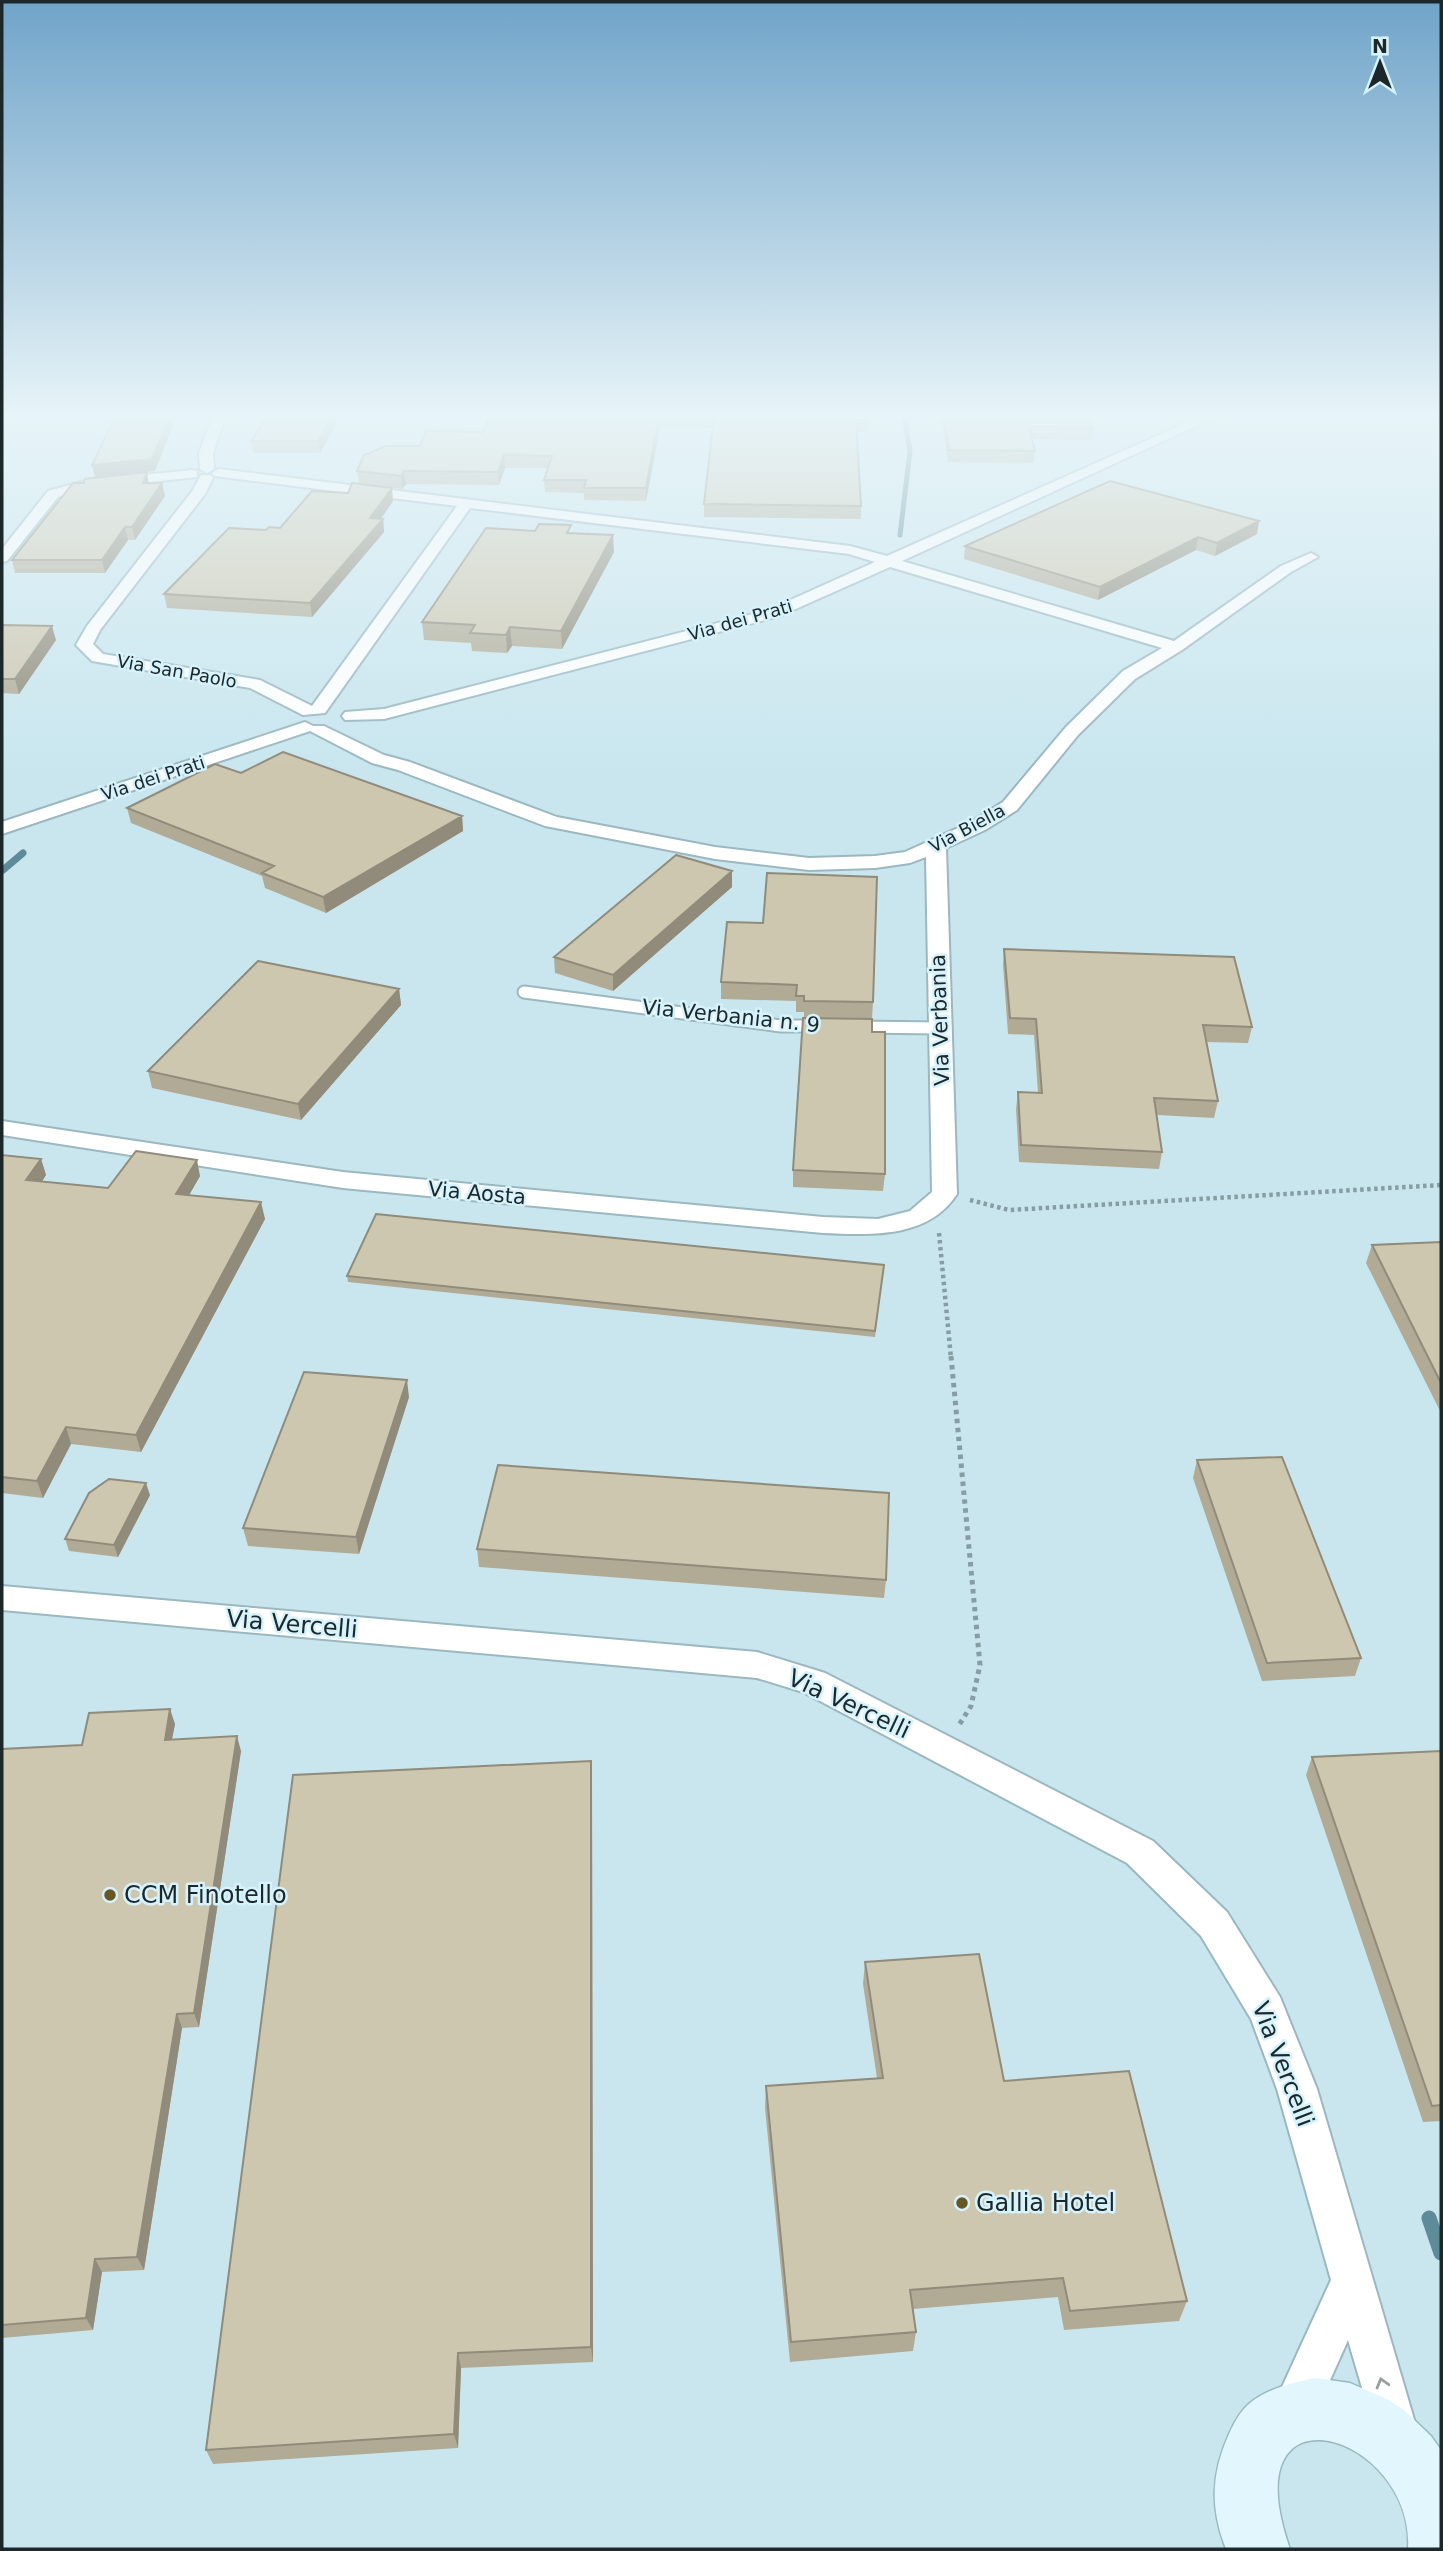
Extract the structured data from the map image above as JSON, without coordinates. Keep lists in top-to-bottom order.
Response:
{
  "streets": {
    "street": [
      "Via dei Prati",
      "Via San Paolo",
      "Via Biella",
      "Via Verbania",
      "Via Aosta",
      "Via Vercelli"
    ],
    "lane": ["Via Verbania n. 9"]
  },
  "crossings": [
    ["Via dei Prati", "Via San Paolo"],
    ["Via dei Prati", "Via Biella"],
    ["Via San Paolo", "Via Biella"],
    ["Via Biella", "Via Verbania"],
    ["Via Verbania n. 9", "Via Verbania"],
    ["Via Verbania", "Via Aosta"]
  ],
  "places": ["CCM Finotello", "Gallia Hotel"],
  "north": "top"
}
